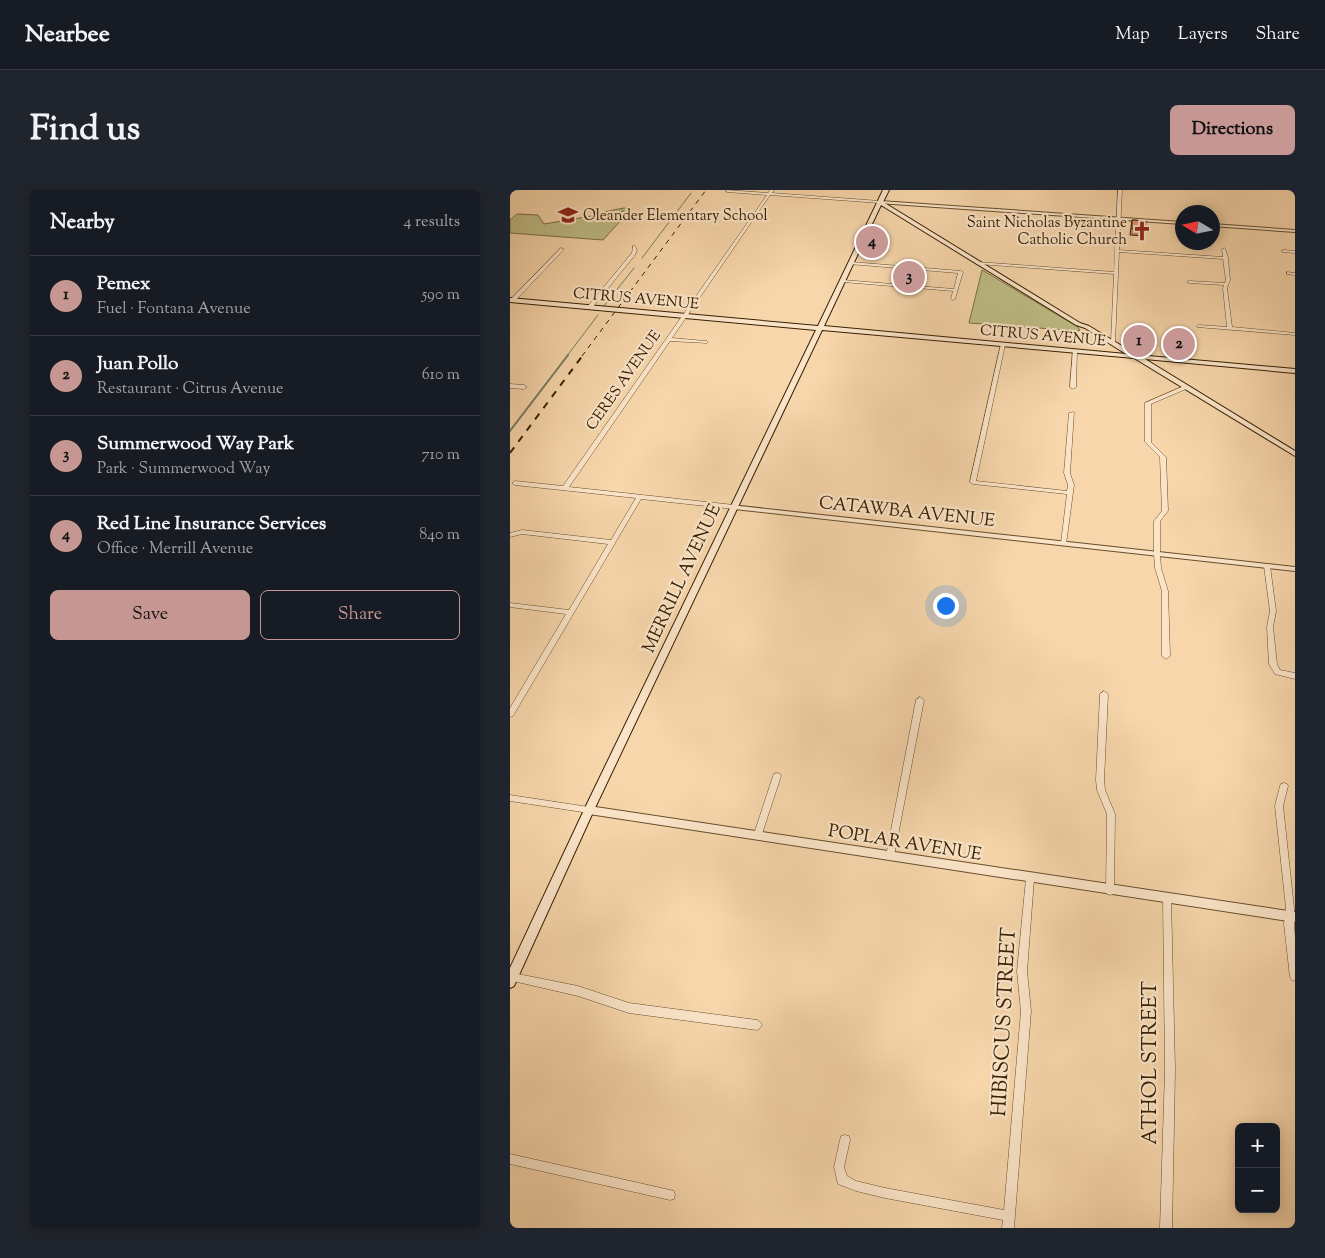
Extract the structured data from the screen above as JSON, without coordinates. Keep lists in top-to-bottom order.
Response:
{
  "streets": {
    "main road": ["CITRUS AVENUE", "MERRILL AVENUE"],
    "street": [
      "CERES AVENUE",
      "CATAWBA AVENUE",
      "POPLAR AVENUE",
      "HIBISCUS STREET",
      "ATHOL STREET"
    ]
  },
  "crossings": [
    ["CITRUS AVENUE", "CERES AVENUE"],
    ["CITRUS AVENUE", "MERRILL AVENUE"],
    ["CERES AVENUE", "CATAWBA AVENUE"],
    ["CATAWBA AVENUE", "MERRILL AVENUE"],
    ["MERRILL AVENUE", "POPLAR AVENUE"],
    ["POPLAR AVENUE", "HIBISCUS STREET"],
    ["POPLAR AVENUE", "ATHOL STREET"]
  ],
  "places": {
    "school or university": ["Oleander Elementary School"],
    "church": ["Saint Nicholas Byzantine Catholic Church"]
  },
  "north": "left",
  "page": {
    "header": "Nearbee",
    "nav": ["Map", "Layers", "Share"],
    "title": "Find us",
    "buttons": [
      "Directions",
      ["Save", "Share"]
    ],
    "heading": ["Nearby", "4 results"],
    "pins": [
      "4",
      "3",
      "1",
      "2"
    ],
    "list": [
      {
        "mark": "1",
        "name": "Pemex",
        "note": "Fuel · Fontana Avenue",
        "value": "590 m"
      },
      {
        "mark": "2",
        "name": "Juan Pollo",
        "note": "Restaurant · Citrus Avenue",
        "value": "610 m"
      },
      {
        "mark": "3",
        "name": "Summerwood Way Park",
        "note": "Park · Summerwood Way",
        "value": "710 m"
      },
      {
        "mark": "4",
        "name": "Red Line Insurance Services",
        "note": "Office · Merrill Avenue",
        "value": "840 m"
      }
    ],
    "map_buttons": ["+", "−"]
  }
}
